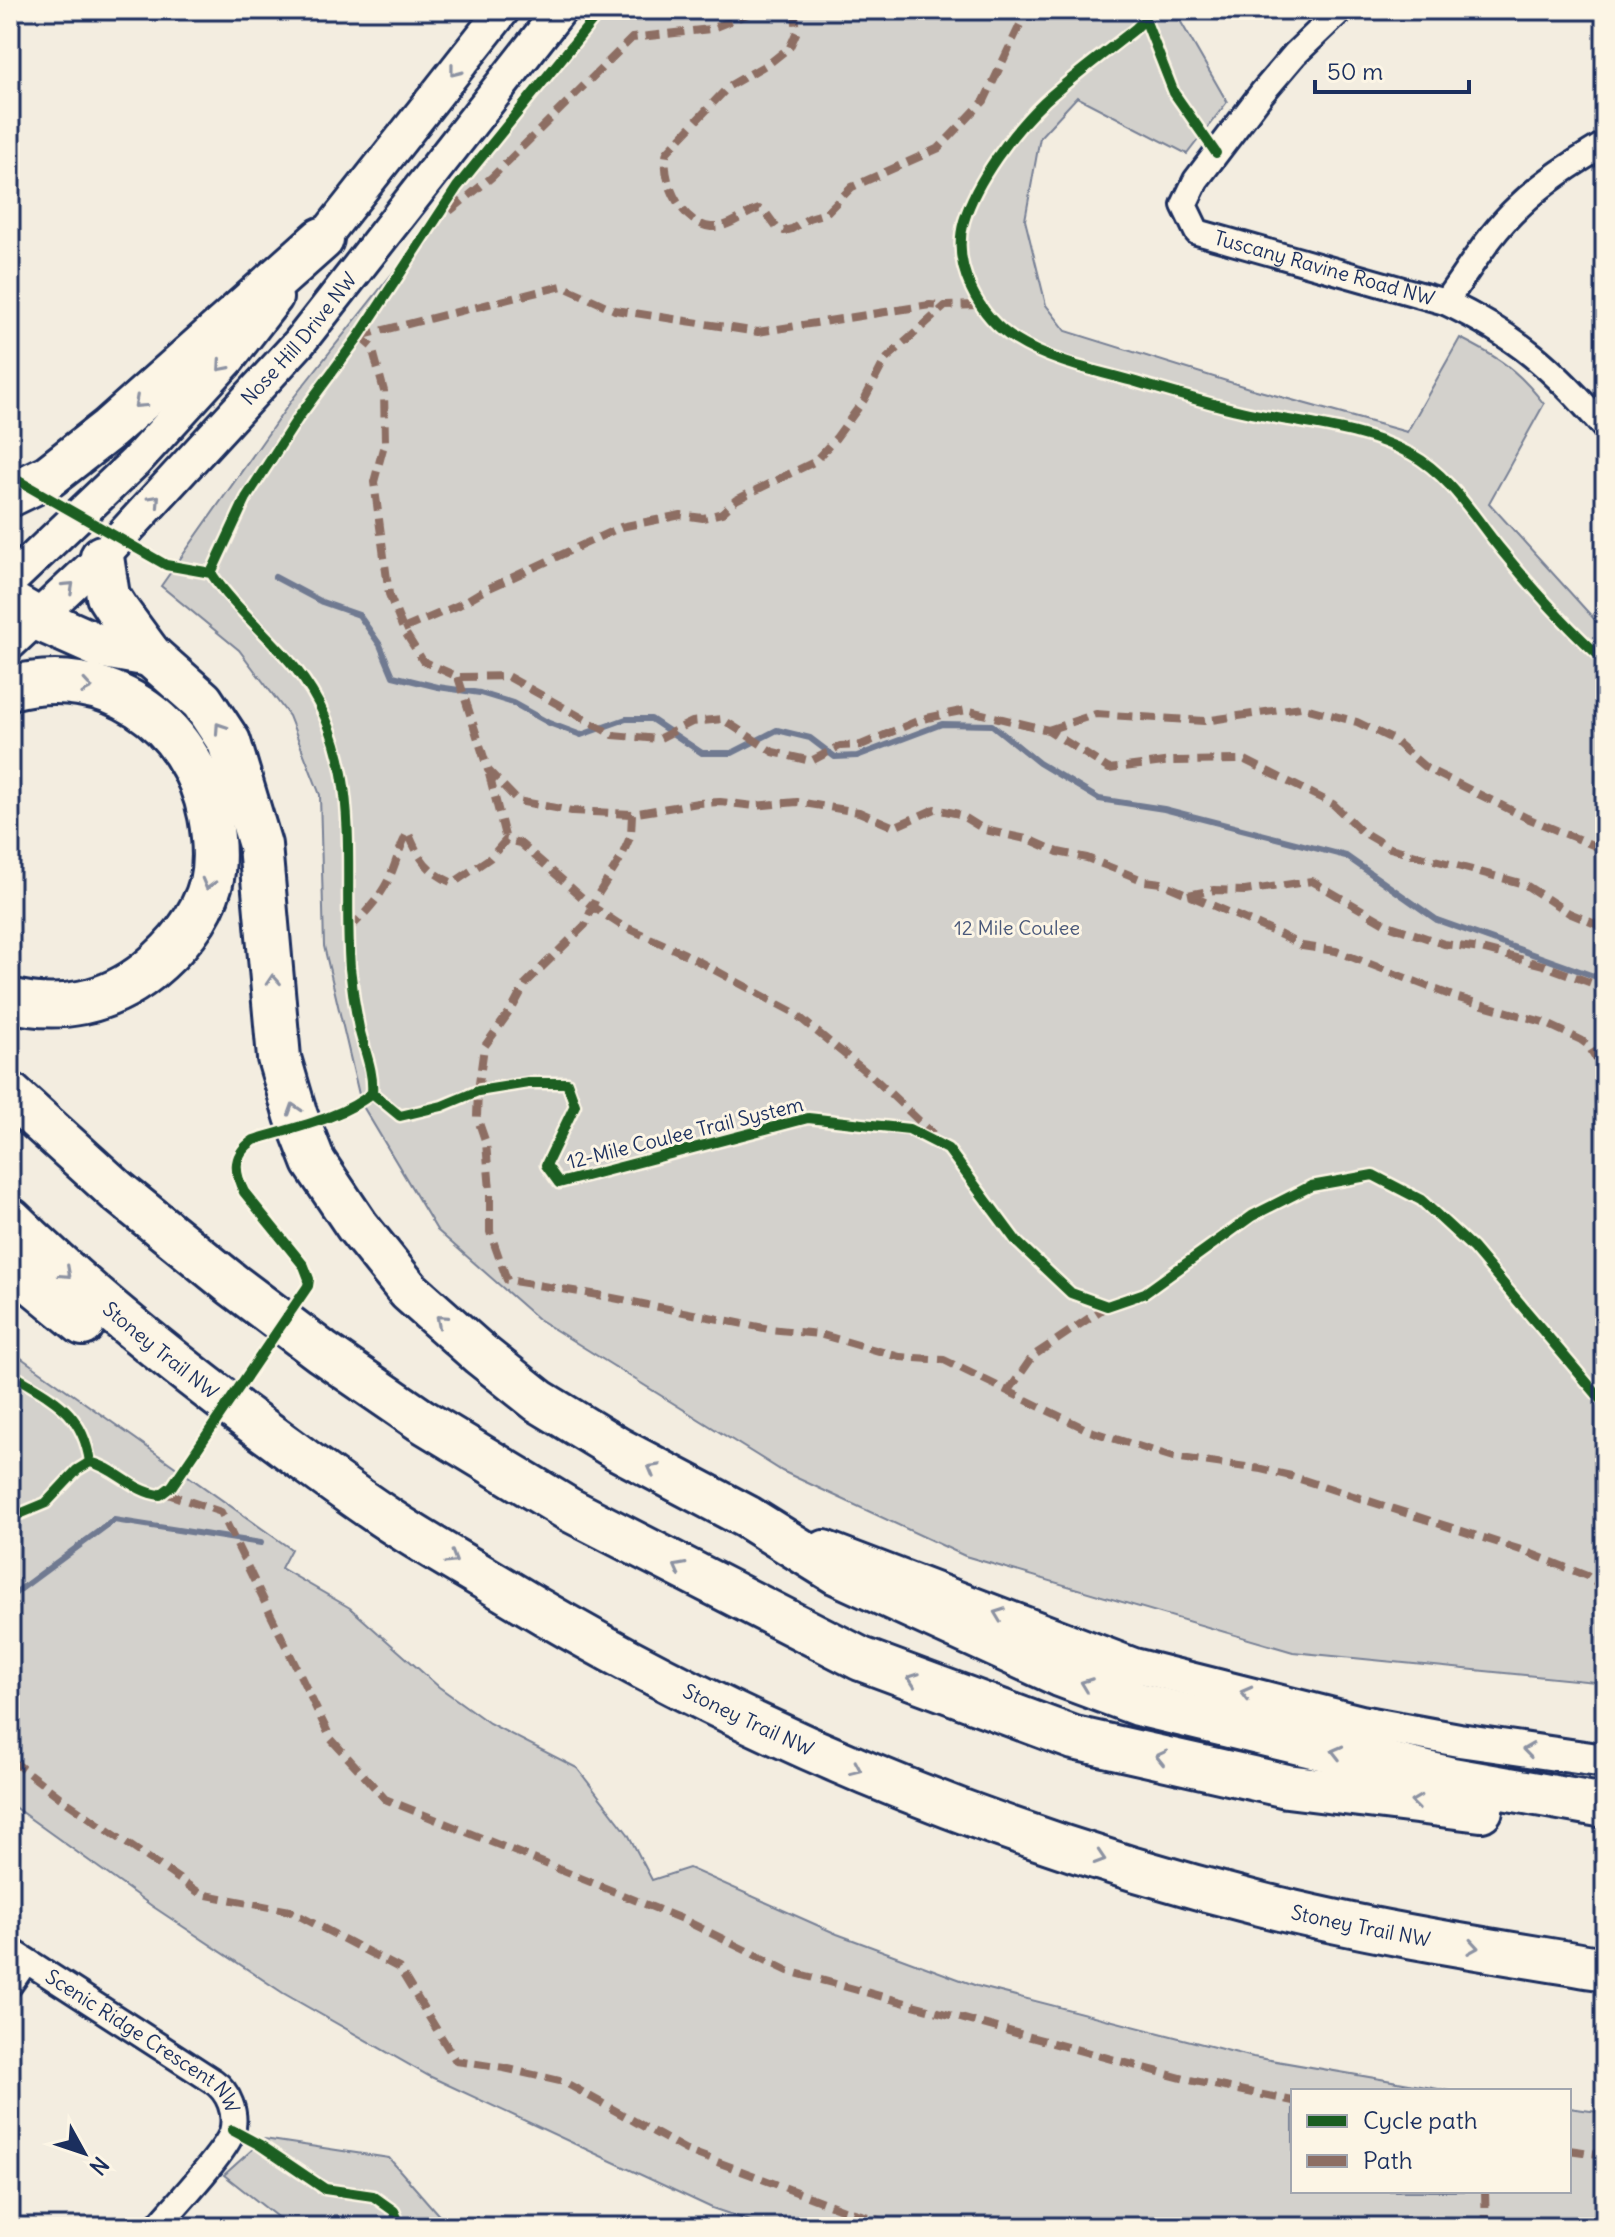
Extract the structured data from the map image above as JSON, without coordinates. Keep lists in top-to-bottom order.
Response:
{
  "streets": {
    "highway": ["Stoney Trail NW"],
    "street": ["Tuscany Ravine Road NW", "Nose Hill Drive NW", "Scenic Ridge Crescent NW"],
    "cycle path": ["12-Mile Coulee Trail System"]
  },
  "parks": ["12 Mile Coulee"],
  "legend": ["Cycle path", "Path"],
  "scale_bar": "50 m",
  "north": "bottom right"
}
